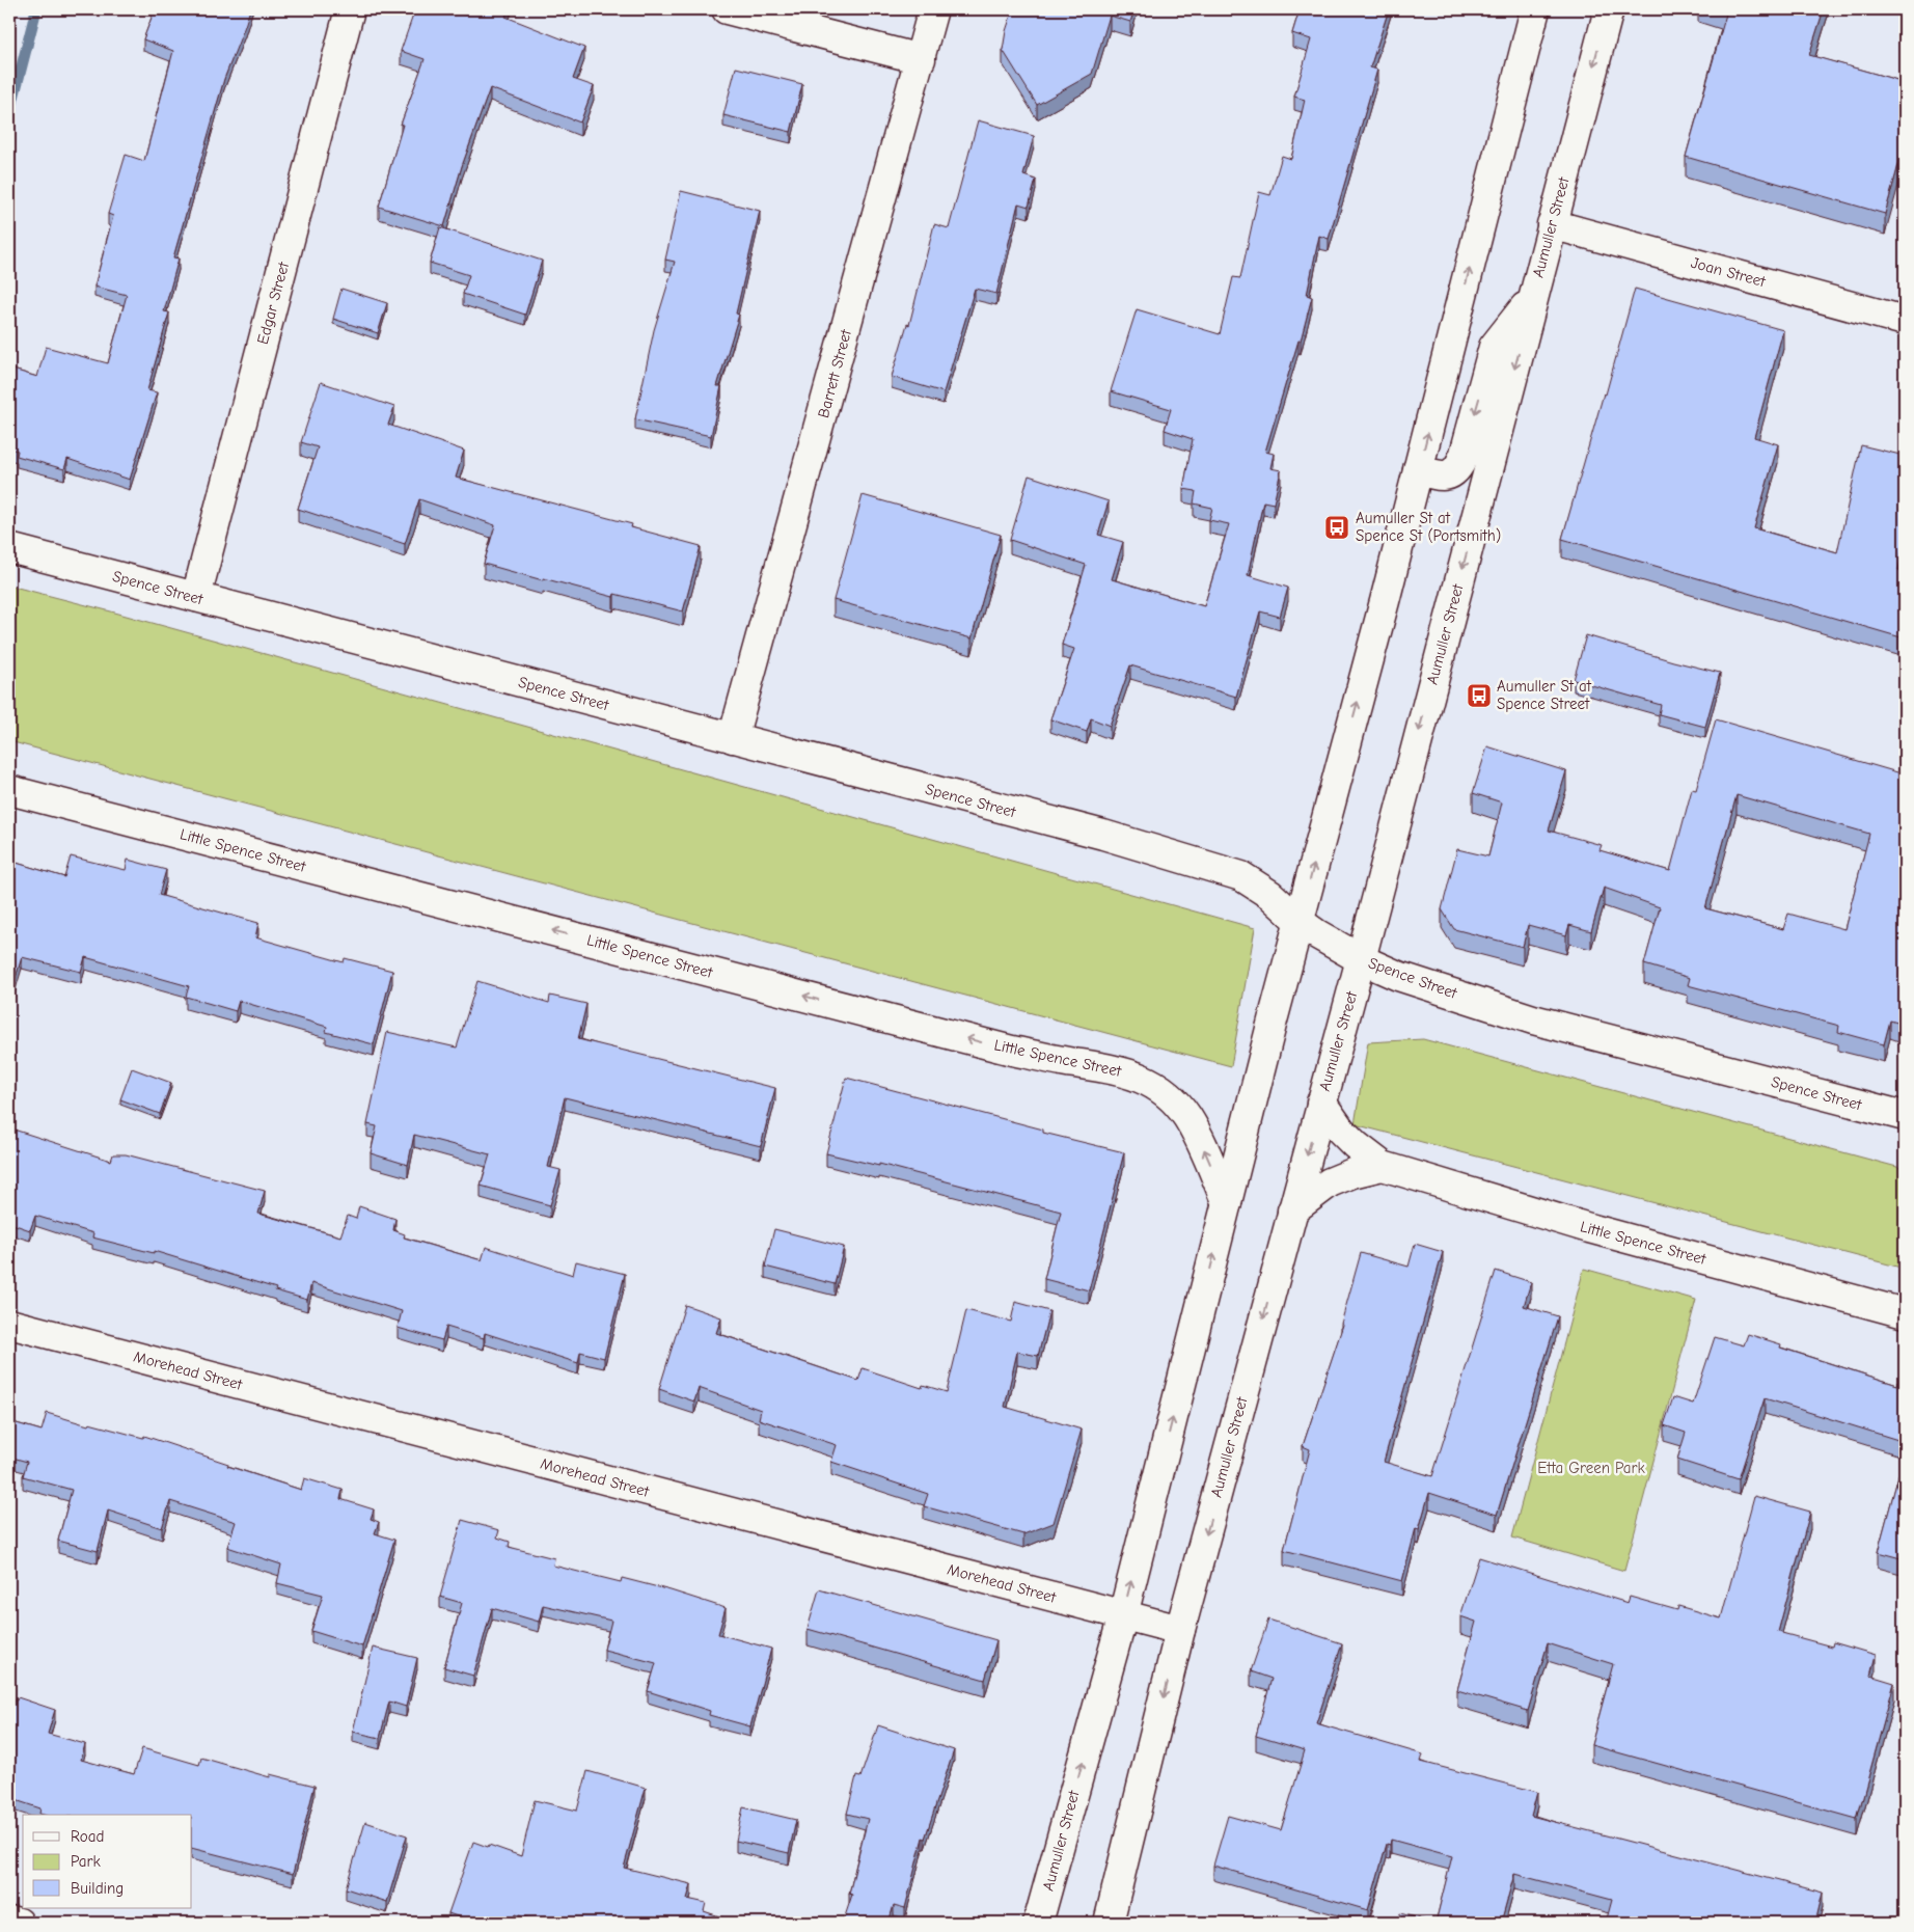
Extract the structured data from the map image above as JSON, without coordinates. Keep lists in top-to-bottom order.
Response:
{
  "streets": {
    "street": [
      "Aumuller Street",
      "Joan Street",
      "Edgar Street",
      "Barrett Street",
      "Spence Street",
      "Little Spence Street",
      "Morehead Street"
    ]
  },
  "crossings": [
    ["Aumuller Street", "Joan Street"],
    ["Aumuller Street", "Spence Street"],
    ["Aumuller Street", "Little Spence Street"],
    ["Aumuller Street", "Morehead Street"],
    ["Edgar Street", "Spence Street"],
    ["Barrett Street", "Spence Street"]
  ],
  "one_way": ["Little Spence Street"],
  "parks": ["Etta Green Park"],
  "places": {
    "bus stop": ["Aumuller St at Spence St (Portsmith)", "Aumuller St at Spence Street"]
  },
  "legend": ["Road", "Park", "Building"]
}
